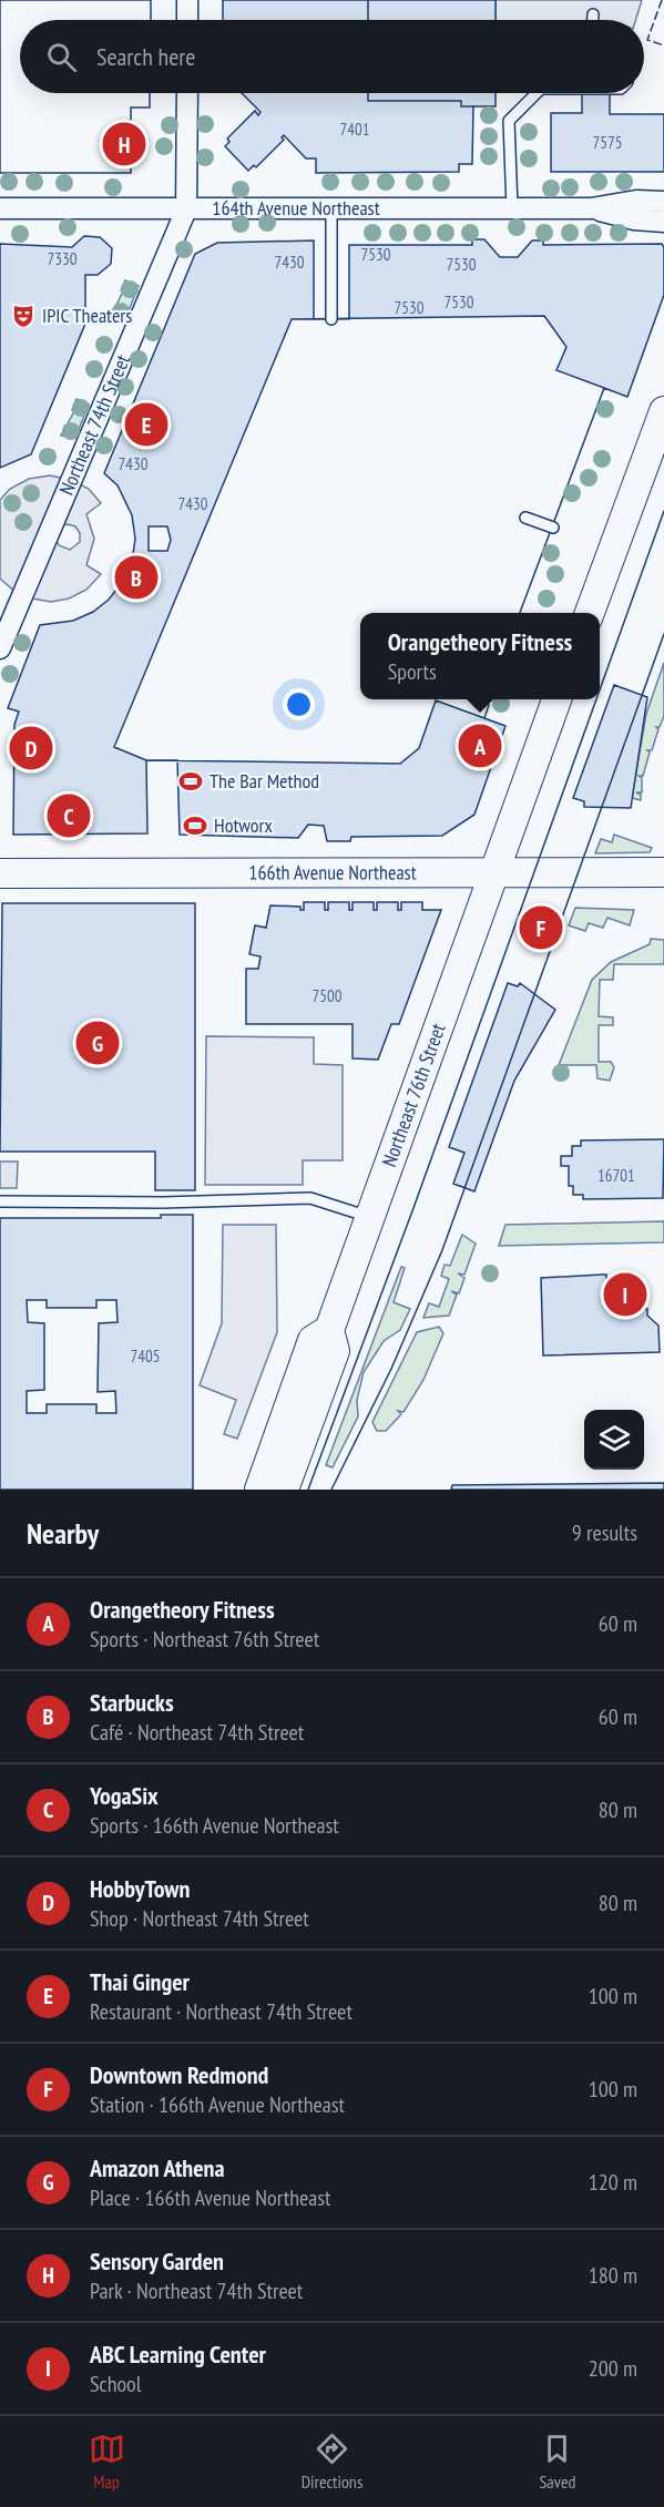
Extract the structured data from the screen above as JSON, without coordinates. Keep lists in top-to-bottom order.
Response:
{
  "streets": {
    "street": [
      "164th Avenue Northeast",
      "Northeast 74th Street",
      "166th Avenue Northeast",
      "Northeast 76th Street"
    ]
  },
  "crossings": [
    ["164th Avenue Northeast", "Northeast 74th Street"],
    ["166th Avenue Northeast", "Northeast 76th Street"]
  ],
  "places": {
    "theatre": ["IPIC Theaters"],
    "sports": ["The Bar Method", "Hotworx"]
  },
  "house_numbers": [
    "7401",
    "7575",
    "7530",
    "7330",
    "7430",
    "7530",
    "7530",
    "7530",
    "7430",
    "7430",
    "7500",
    "16701",
    "7405"
  ],
  "page": {
    "search": "Search here",
    "pins": [
      "H",
      "E",
      "B",
      "A",
      "D",
      "C",
      "F",
      "G",
      "I"
    ],
    "popup": ["Orangetheory Fitness", "Sports"],
    "heading": ["Nearby", "9 results"],
    "list": [
      {
        "mark": "A",
        "name": "Orangetheory Fitness",
        "note": "Sports · Northeast 76th Street",
        "value": "60 m"
      },
      {
        "mark": "B",
        "name": "Starbucks",
        "note": "Café · Northeast 74th Street",
        "value": "60 m"
      },
      {
        "mark": "C",
        "name": "YogaSix",
        "note": "Sports · 166th Avenue Northeast",
        "value": "80 m"
      },
      {
        "mark": "D",
        "name": "HobbyTown",
        "note": "Shop · Northeast 74th Street",
        "value": "80 m"
      },
      {
        "mark": "E",
        "name": "Thai Ginger",
        "note": "Restaurant · Northeast 74th Street",
        "value": "100 m"
      },
      {
        "mark": "F",
        "name": "Downtown Redmond",
        "note": "Station · 166th Avenue Northeast",
        "value": "100 m"
      },
      {
        "mark": "G",
        "name": "Amazon Athena",
        "note": "Place · 166th Avenue Northeast",
        "value": "120 m"
      },
      {
        "mark": "H",
        "name": "Sensory Garden",
        "note": "Park · Northeast 74th Street",
        "value": "180 m"
      },
      {
        "mark": "I",
        "name": "ABC Learning Center",
        "note": "School",
        "value": "200 m"
      }
    ],
    "nav": ["Map", "Directions", "Saved"]
  }
}
